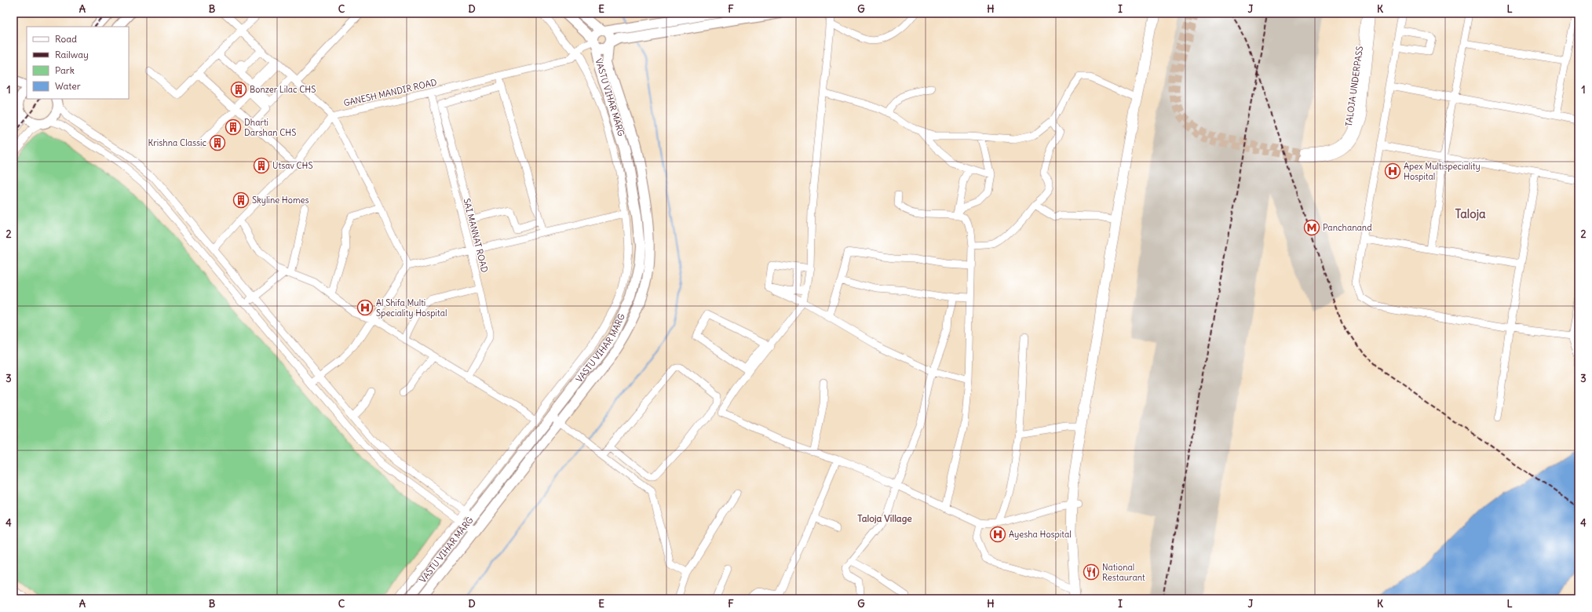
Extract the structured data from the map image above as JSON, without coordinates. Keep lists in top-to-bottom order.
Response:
{
  "streets": {
    "main road": ["VASTU VIHAR MARG"],
    "street": ["TALOJA UNDERPASS", "GANESH MANDIR ROAD", "SAI MANNAT ROAD"]
  },
  "crossings": [
    ["GANESH MANDIR ROAD", "VASTU VIHAR MARG"],
    ["GANESH MANDIR ROAD", "SAI MANNAT ROAD"]
  ],
  "districts": ["Taloja", "Taloja Village"],
  "places": {
    "building": [
      "Bonzer Lilac CHS",
      "Dharti Darshan CHS",
      "Krishna Classic",
      "Utsav CHS",
      "Skyline Homes"
    ],
    "hospital": ["Apex Multispeciality Hospital", "Al Shifa Multi Speciality Hospital", "Ayesha Hospital"],
    "metro station": ["Panchanand"],
    "restaurant": ["National Restaurant"]
  },
  "legend": [
    "Road",
    "Railway",
    "Park",
    "Water"
  ],
  "grid": {
    "columns": [
      "A",
      "B",
      "C",
      "D",
      "E",
      "F",
      "G",
      "H",
      "I",
      "J",
      "K",
      "L"
    ],
    "rows": [
      "1",
      "2",
      "3",
      "4"
    ]
  }
}
